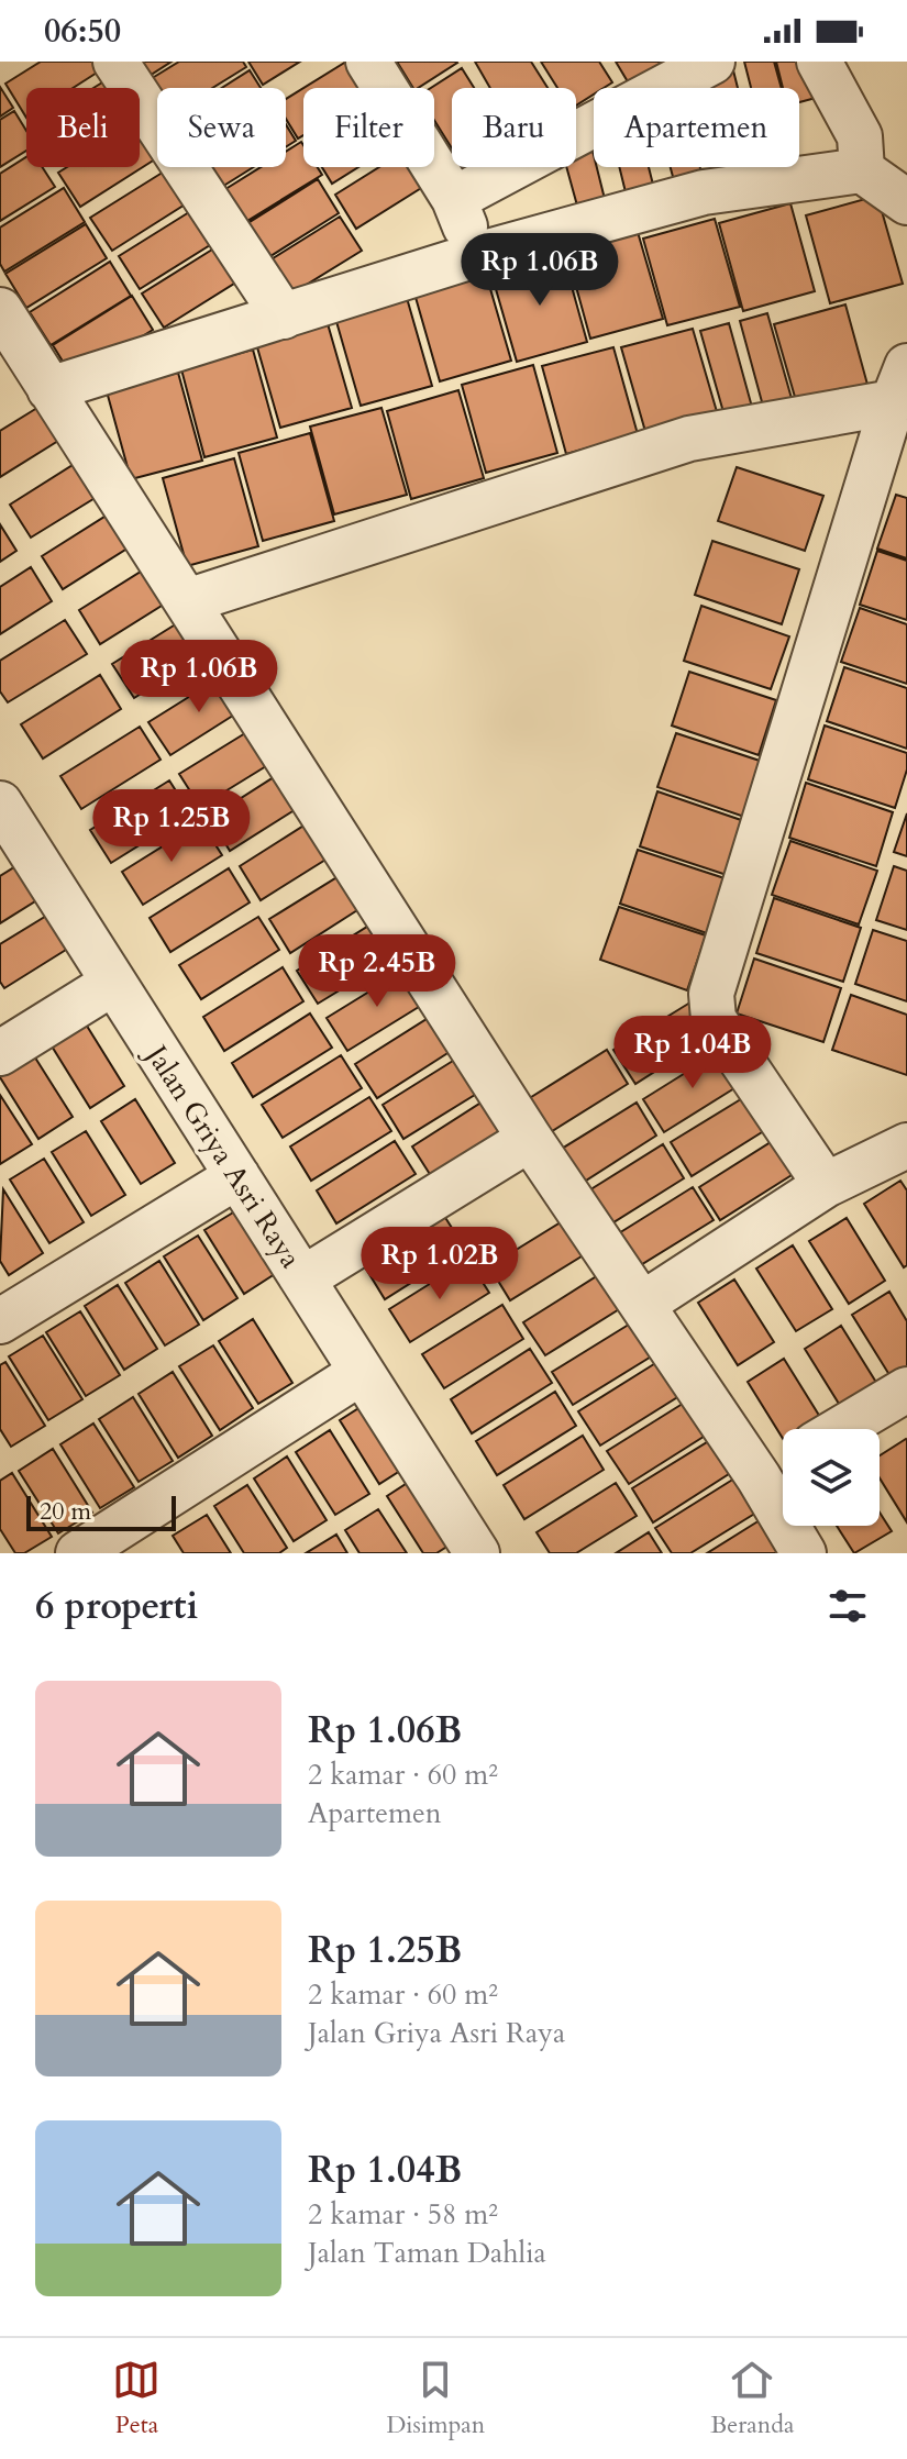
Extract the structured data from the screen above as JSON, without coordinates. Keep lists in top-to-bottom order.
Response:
{
  "streets": {
    "street": ["Jalan Griya Asri Raya"]
  },
  "scale_bar": "20 m",
  "page": {
    "status": "06:50",
    "chip": [
      "Beli",
      "Sewa",
      "Filter",
      "Baru",
      "Apartemen"
    ],
    "price": [
      "Rp 1.06B",
      "Rp 1.06B",
      "Rp 1.25B",
      "Rp 2.45B",
      "Rp 1.04B",
      "Rp 1.02B"
    ],
    "scale": "20 m",
    "heading": "6 properti",
    "list": [
      {
        "name": "Rp 1.06B",
        "note": "2 kamar · 60 m² · Apartemen"
      },
      {
        "name": "Rp 1.25B",
        "note": "2 kamar · 60 m² · Jalan Griya Asri Raya"
      },
      {
        "name": "Rp 1.04B",
        "note": "2 kamar · 58 m² · Jalan Taman Dahlia"
      }
    ],
    "tabs": ["Peta", "Disimpan", "Beranda"]
  }
}
